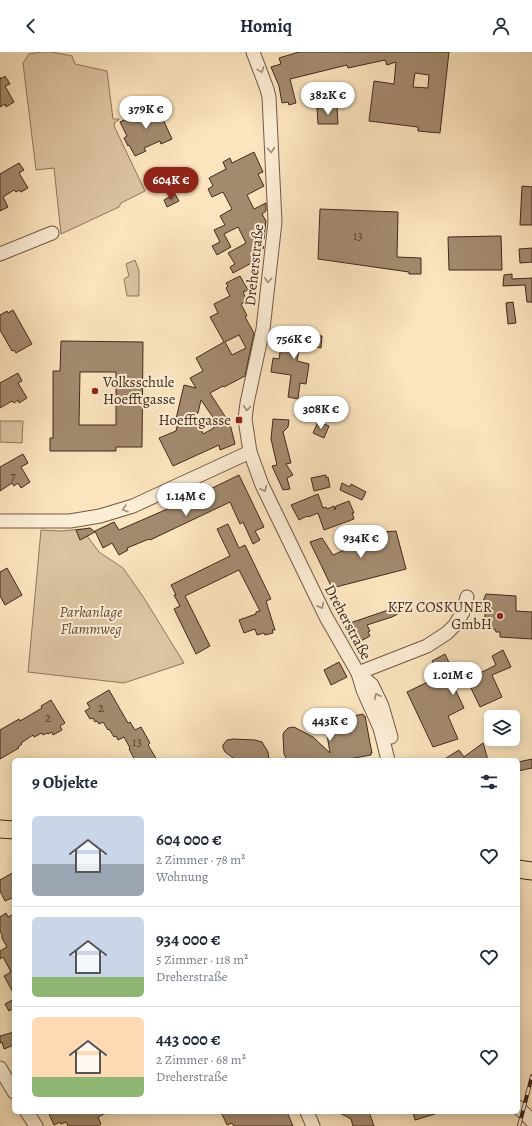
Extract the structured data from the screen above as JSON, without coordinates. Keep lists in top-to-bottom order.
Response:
{
  "streets": {
    "street": ["Dreherstraße"]
  },
  "parks": ["Parkanlage Flammweg"],
  "places": {
    "other": ["Volksschule Hoefftgasse", "KFZ COSKUNER GmbH"],
    "transit": ["Hoefftgasse"]
  },
  "house_numbers": [
    "13",
    "7",
    "2",
    "2",
    "13"
  ],
  "page": {
    "header": "Homiq",
    "price": [
      "382K €",
      "379K €",
      "604K €",
      "756K €",
      "308K €",
      "1.14M €",
      "934K €",
      "1.01M €",
      "443K €"
    ],
    "heading": "9 Objekte",
    "list": [
      {
        "name": "604 000 €",
        "note": "2 Zimmer · 78 m² · Wohnung"
      },
      {
        "name": "934 000 €",
        "note": "5 Zimmer · 118 m² · Dreherstraße"
      },
      {
        "name": "443 000 €",
        "note": "2 Zimmer · 68 m² · Dreherstraße"
      }
    ]
  }
}
